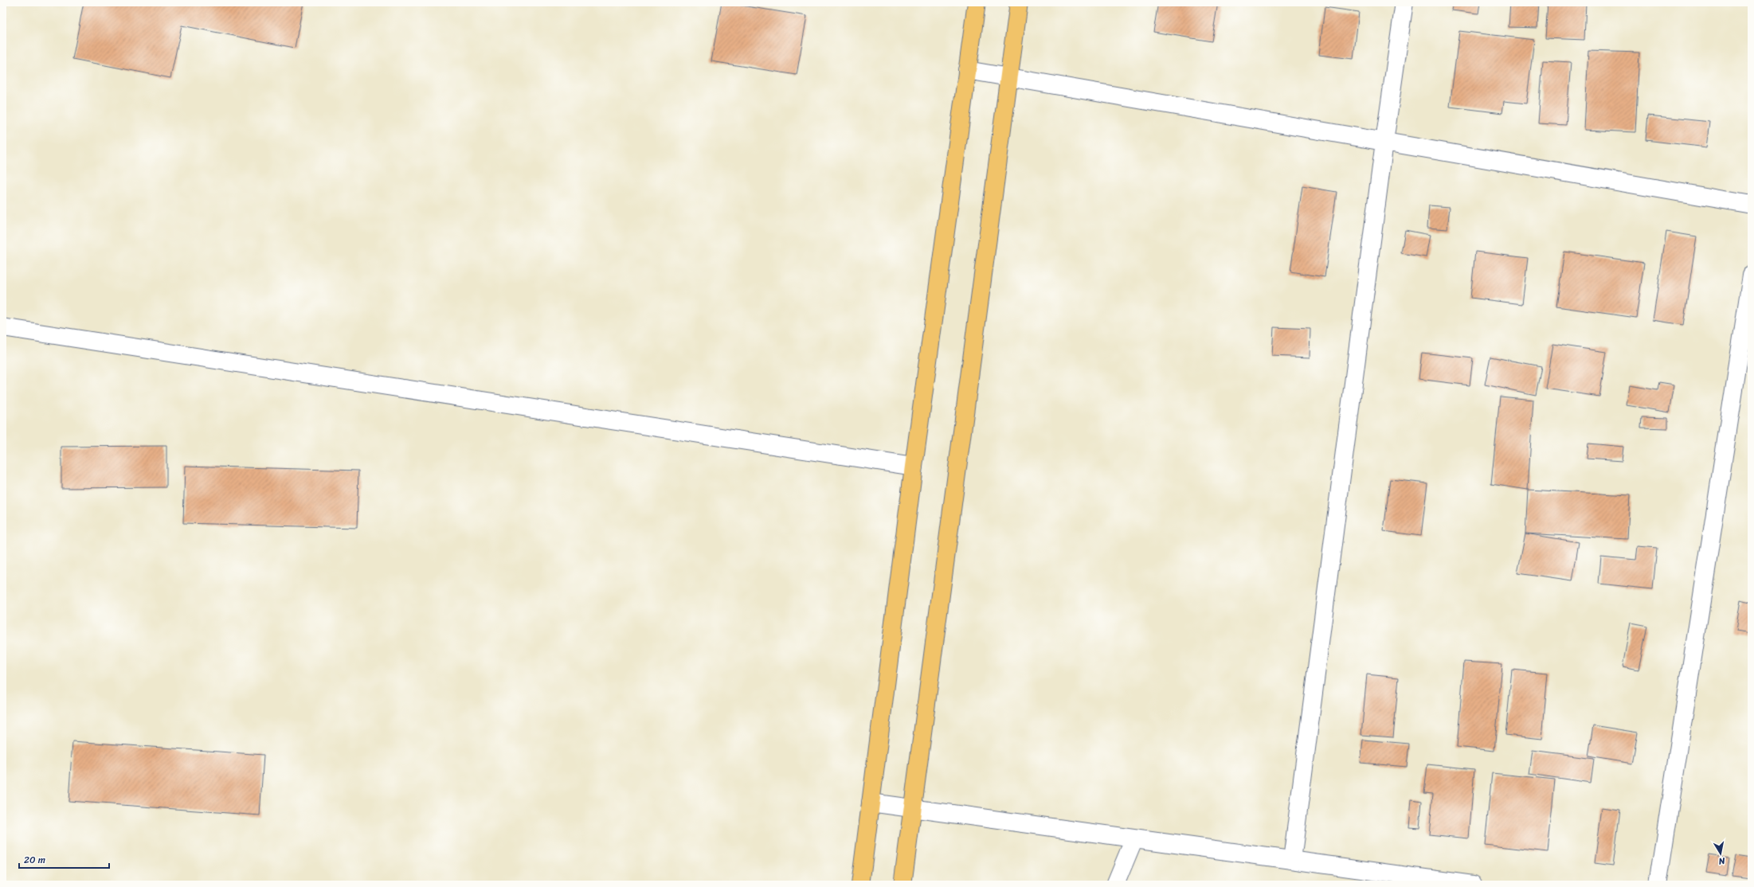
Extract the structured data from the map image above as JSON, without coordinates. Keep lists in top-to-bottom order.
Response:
{
  "scale_bar": "20 m",
  "north": "bottom"
}
